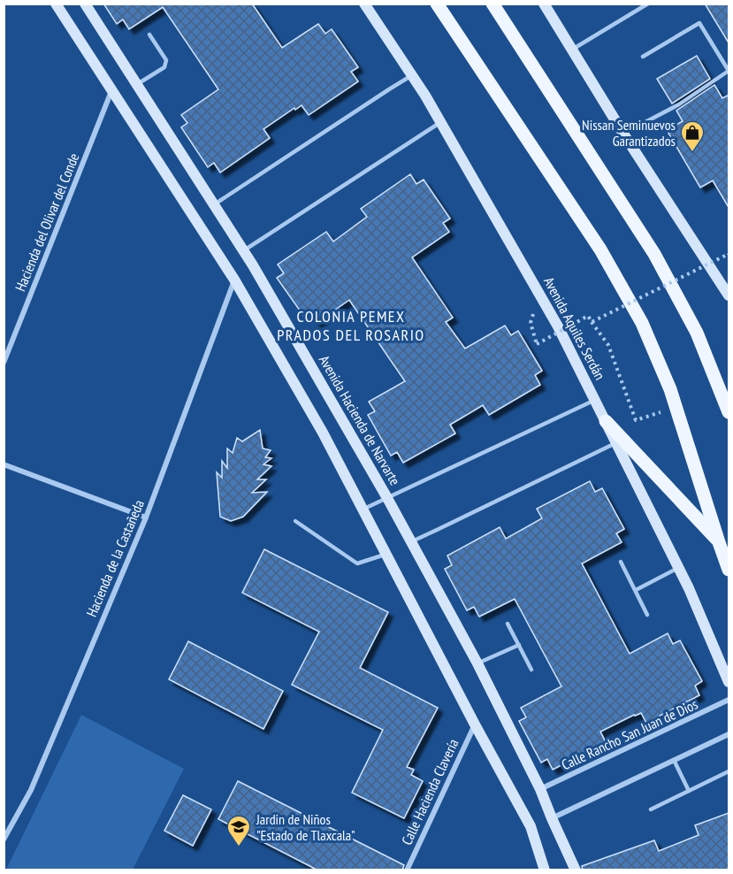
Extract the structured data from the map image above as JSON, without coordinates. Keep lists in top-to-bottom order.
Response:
{
  "streets": {
    "street": [
      "Hacienda del Olivar del Conde",
      "Avenida Aquiles Serdán",
      "Avenida Hacienda de Narvarte",
      "Hacienda de la Castañeda",
      "Calle Rancho San Juan de Dios",
      "Calle Hacienda Clavería"
    ]
  },
  "crossings": [
    ["Avenida Hacienda de Narvarte", "Calle Rancho San Juan de Dios"]
  ],
  "districts": ["COLONIA PEMEX PRADOS DEL ROSARIO"],
  "places": {
    "shop": ["Nissan Seminuevos Garantizados"],
    "school or university": ["Jardin de Niños \"Estado de Tlaxcala\""]
  }
}
